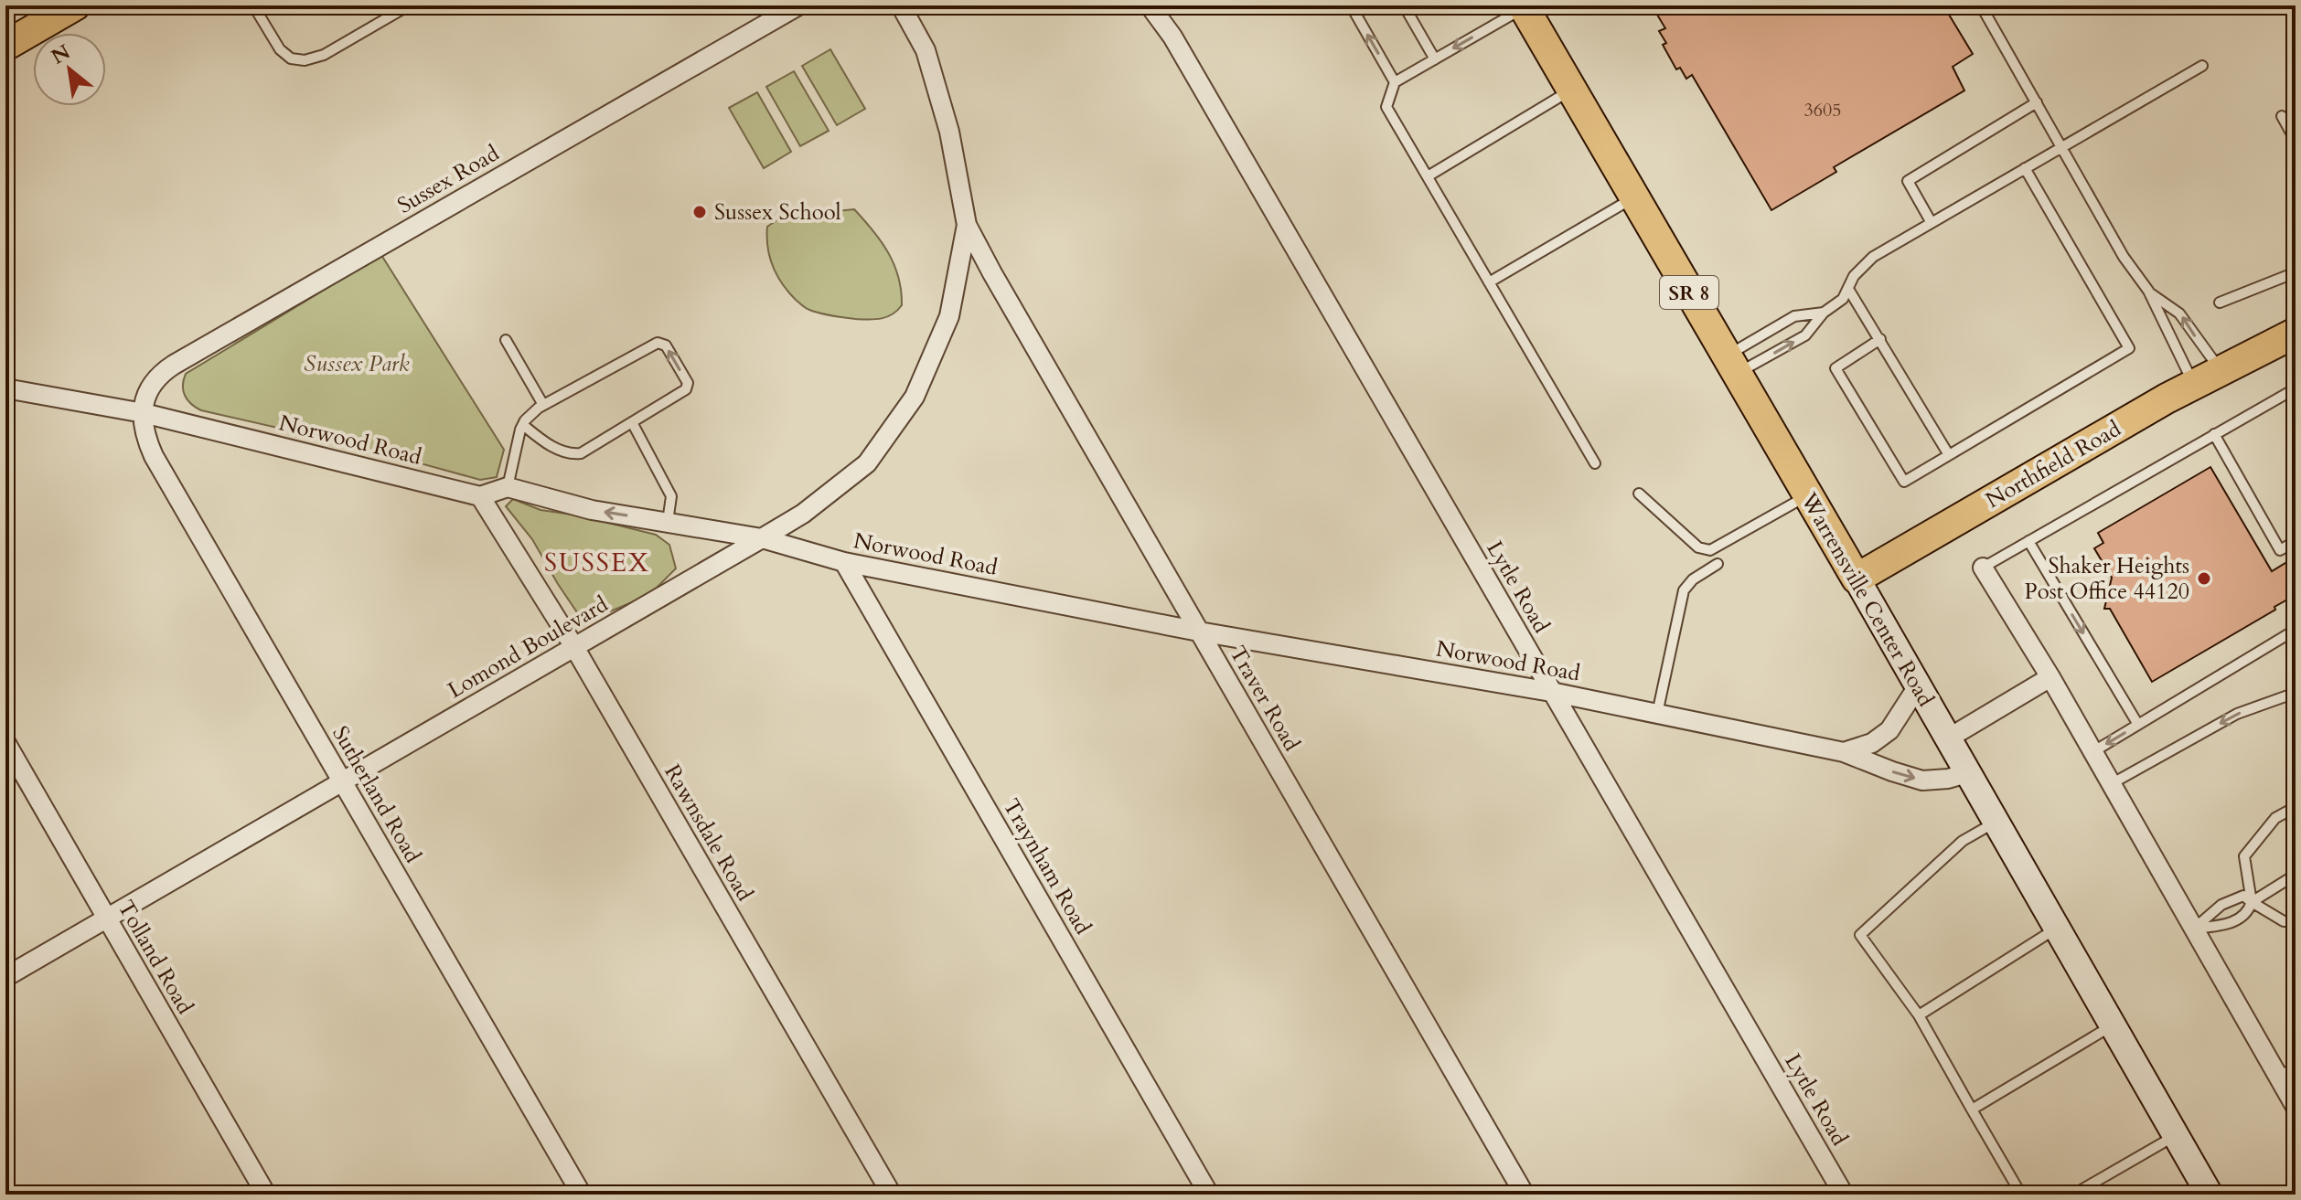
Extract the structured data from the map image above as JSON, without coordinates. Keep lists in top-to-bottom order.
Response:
{
  "streets": {
    "main road": ["SR 8", "Northfield Road", "Warrensville Center Road"],
    "street": [
      "Sussex Road",
      "Norwood Road",
      "Lytle Road",
      "Lomond Boulevard",
      "Traver Road",
      "Sutherland Road",
      "Rawnsdale Road",
      "Traynham Road",
      "Tolland Road"
    ]
  },
  "crossings": [
    ["Sussex Road", "Norwood Road"],
    ["Sussex Road", "Sutherland Road"],
    ["Norwood Road", "Lytle Road"],
    ["Norwood Road", "Warrensville Center Road"],
    ["Norwood Road", "Lomond Boulevard"],
    ["Norwood Road", "Traver Road"],
    ["Norwood Road", "Sutherland Road"],
    ["Norwood Road", "Rawnsdale Road"],
    ["Norwood Road", "Traynham Road"],
    ["Northfield Road", "Warrensville Center Road"],
    ["Lomond Boulevard", "Traver Road"],
    ["Lomond Boulevard", "Sutherland Road"],
    ["Lomond Boulevard", "Rawnsdale Road"],
    ["Lomond Boulevard", "Tolland Road"]
  ],
  "districts": ["SUSSEX"],
  "parks": ["Sussex Park"],
  "places": ["Sussex School", "Shaker Heights Post Office 44120"],
  "house_numbers": ["3605"],
  "north": "top left"
}
